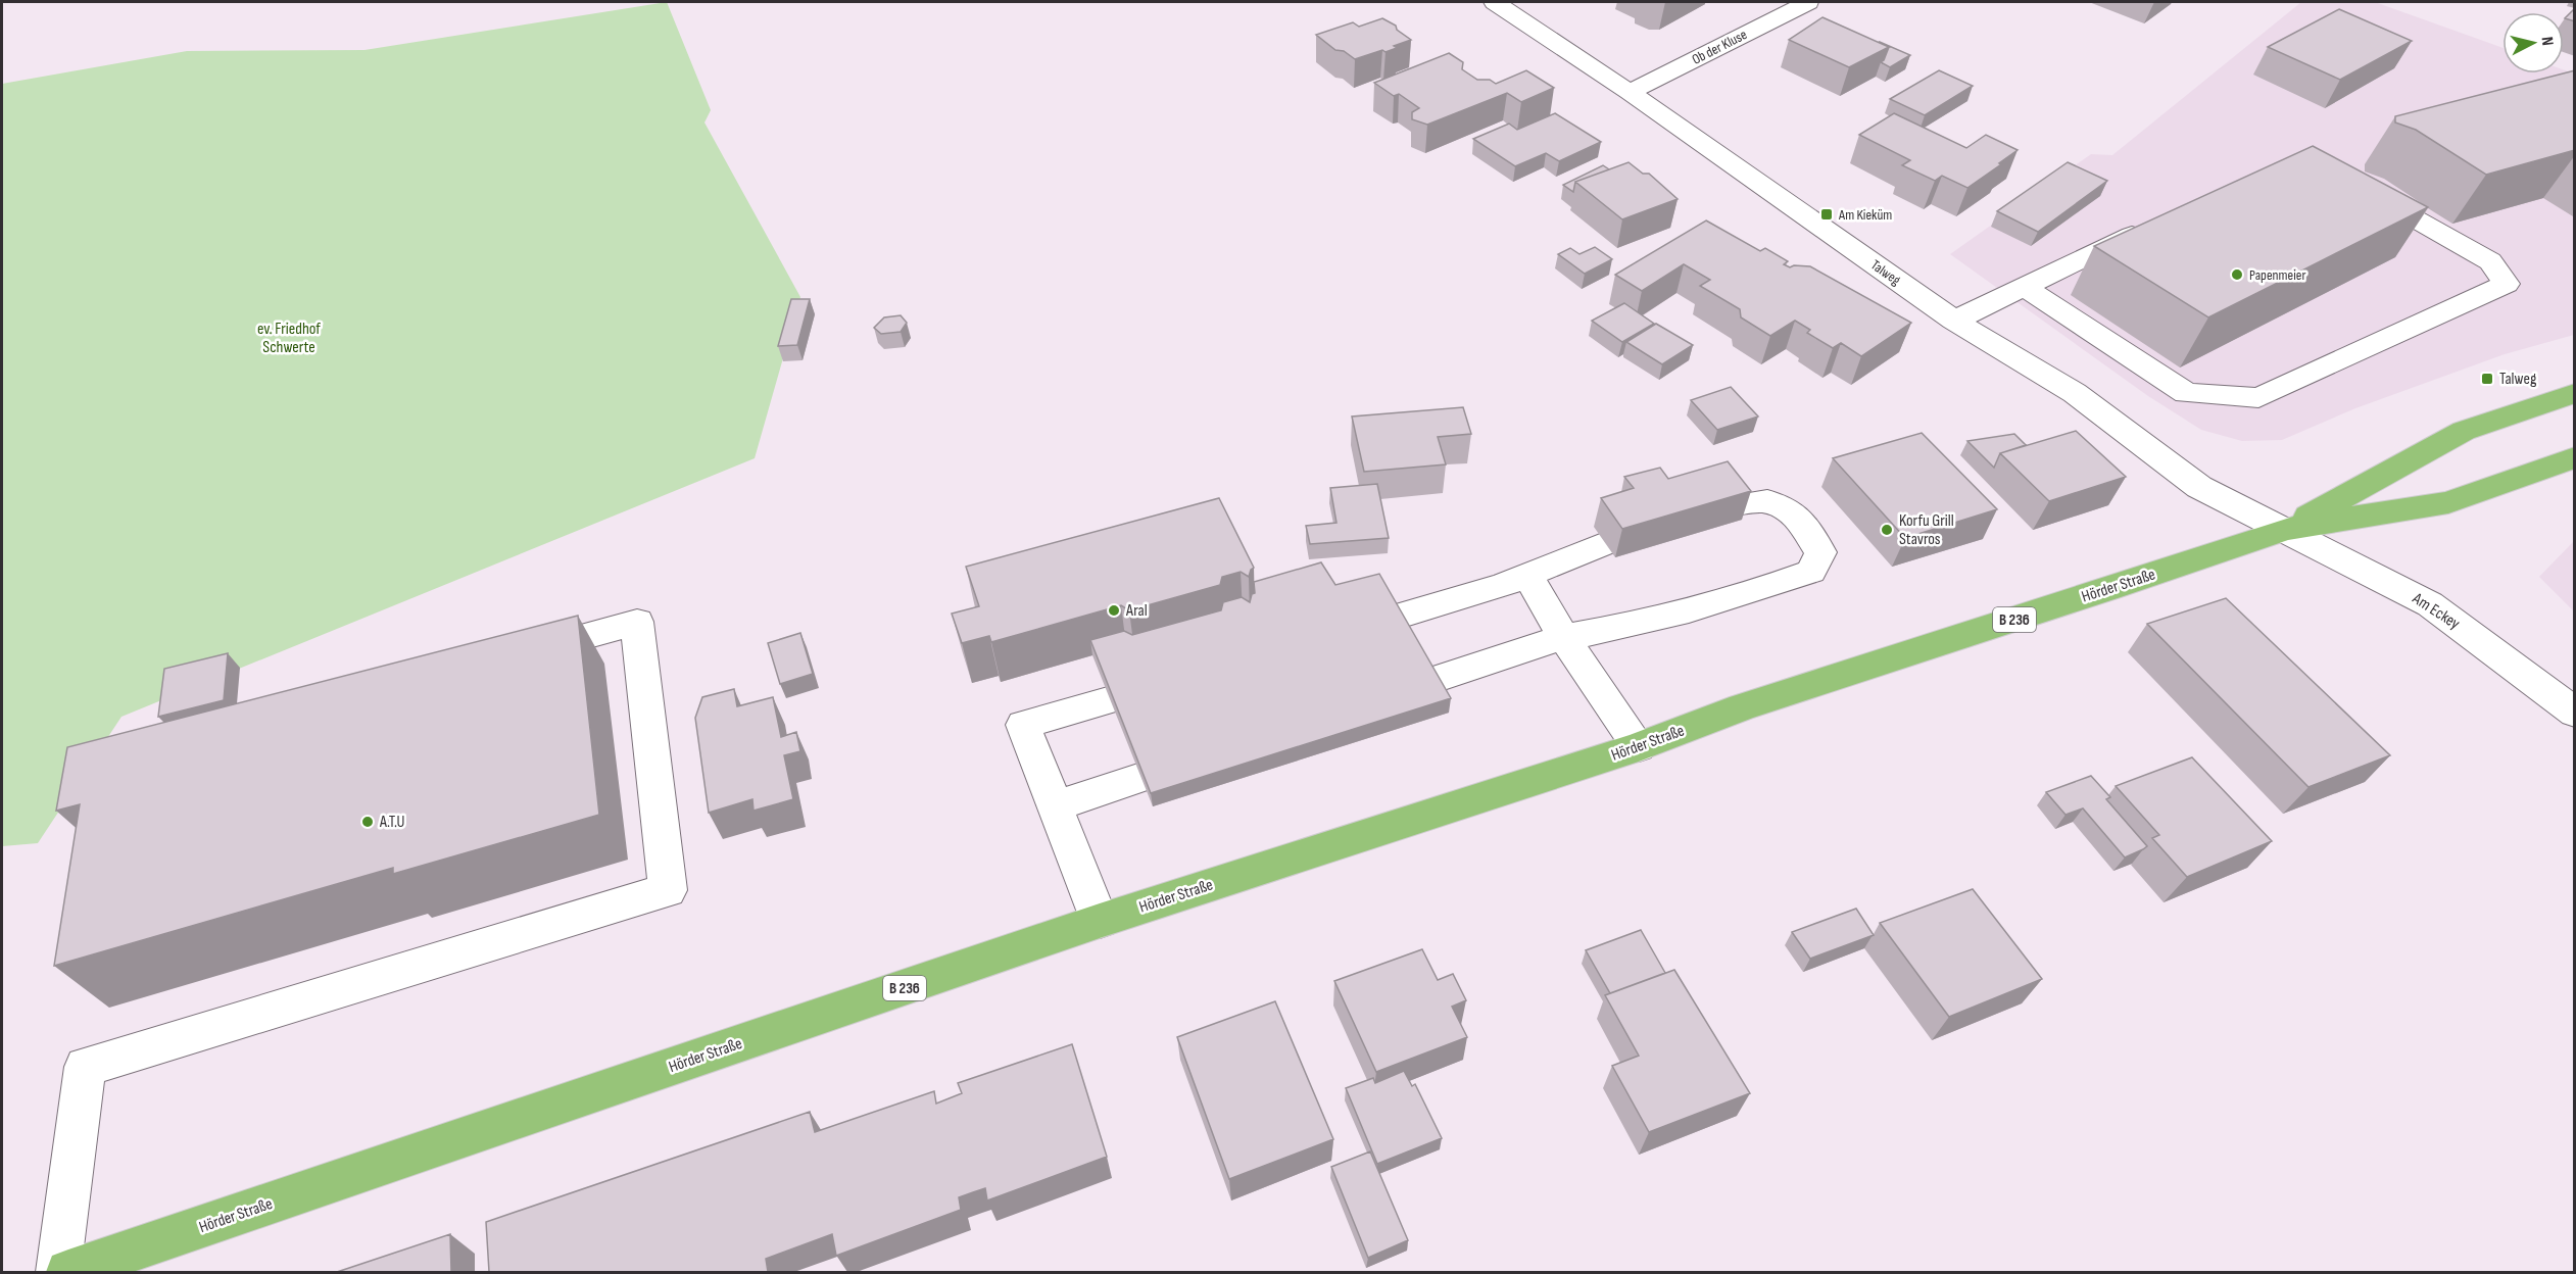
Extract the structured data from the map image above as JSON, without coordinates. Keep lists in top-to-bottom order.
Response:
{
  "streets": {
    "main road": ["Hörder Straße", "B 236"],
    "street": ["Ob der Kluse", "Talweg", "Am Eckey"]
  },
  "crossings": [
    ["Ob der Kluse", "Talweg"],
    ["Talweg", "Hörder Straße"],
    ["Talweg", "Am Eckey"],
    ["Hörder Straße", "Am Eckey"]
  ],
  "parks": ["ev. Friedhof Schwerte"],
  "places": {
    "transit": ["Am Kieküm", "Talweg"],
    "other": [
      "Papenmeier",
      "Korfu Grill Stavros",
      "Aral",
      "A.T.U"
    ]
  },
  "north": "right"
}
